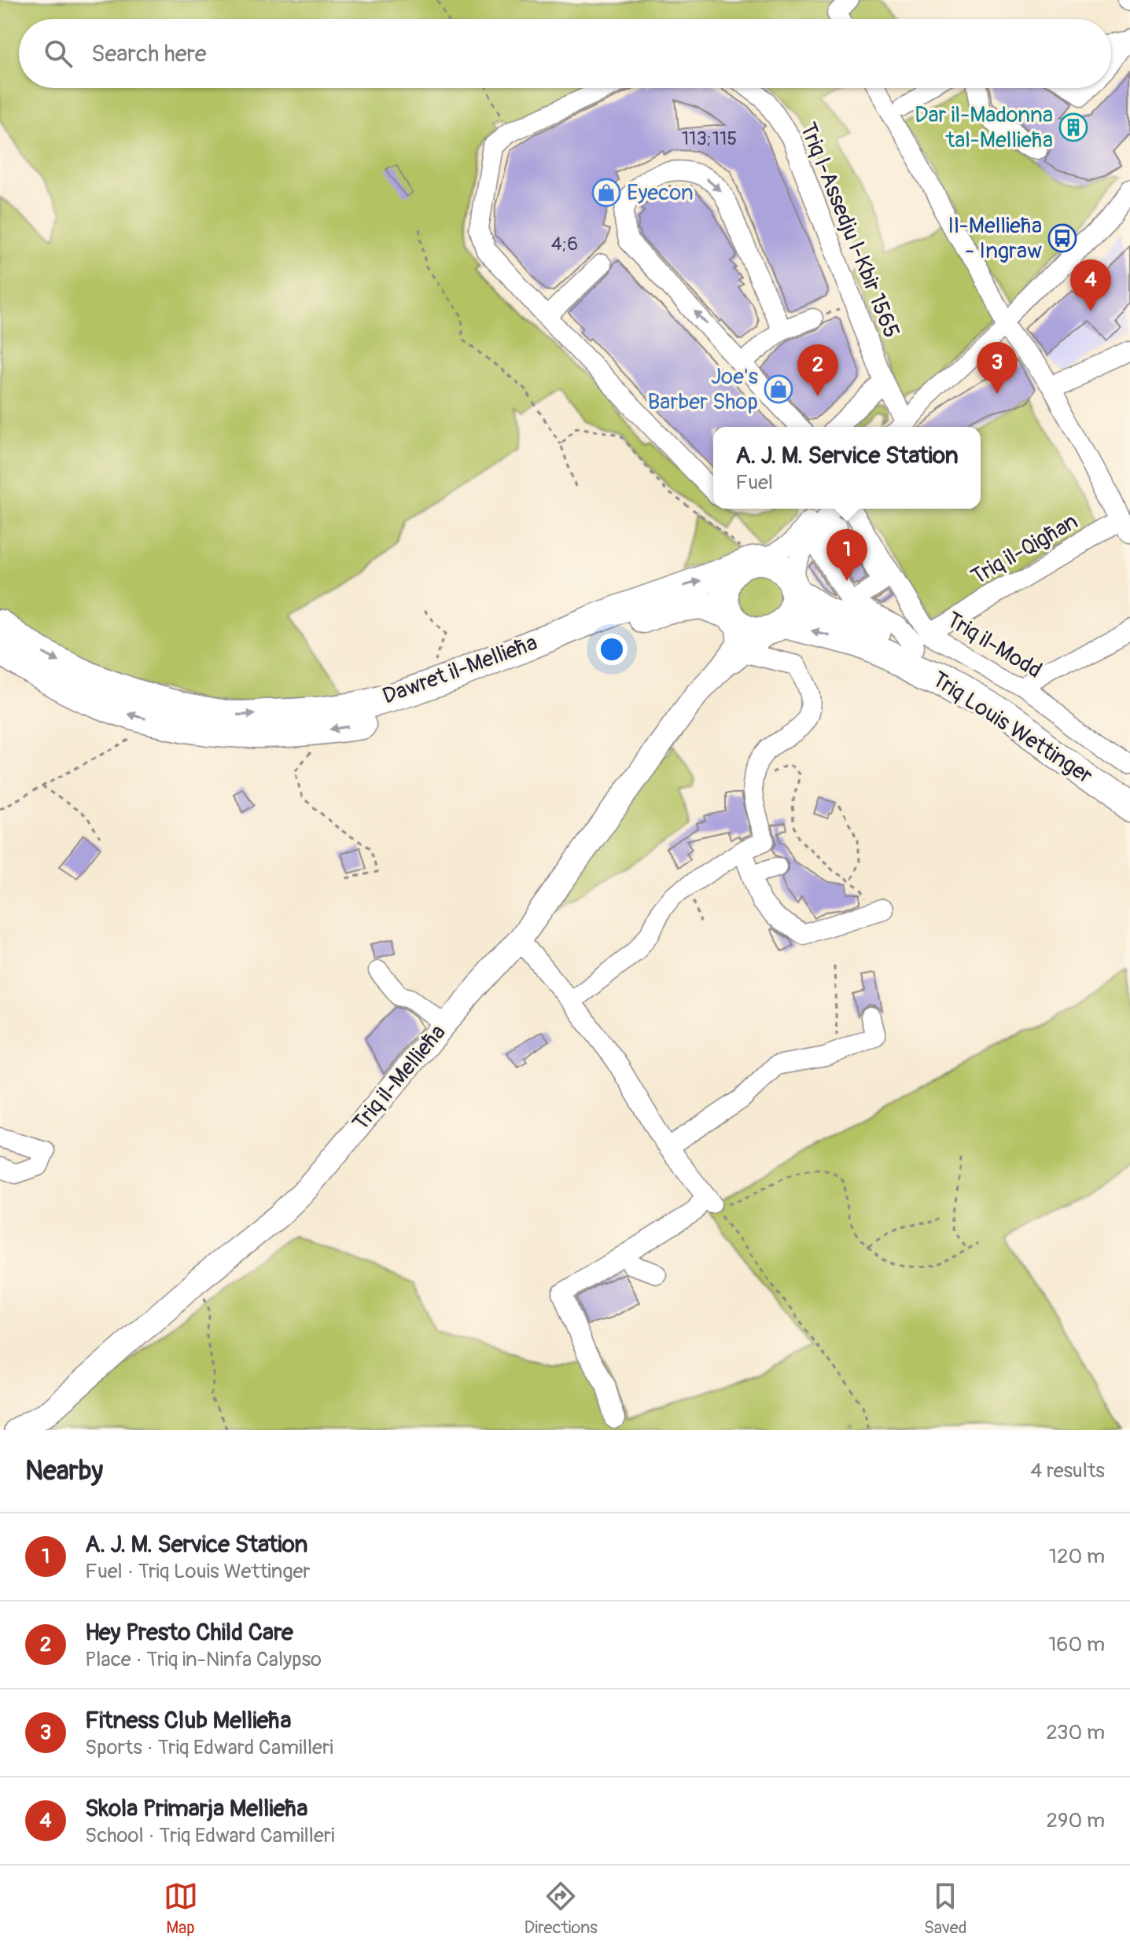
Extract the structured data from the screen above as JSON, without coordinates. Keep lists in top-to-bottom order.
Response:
{
  "streets": {
    "highway": ["Dawret il-Mellieħa", "Triq Louis Wettinger"],
    "main road": ["Triq il-Mellieħa"],
    "street": ["Triq l-Assedju l-Kbir 1565", "Triq il-Qigħan", "Triq il-Modd"]
  },
  "crossings": [
    ["Triq il-Qigħan", "Triq il-Modd"],
    ["Triq il-Qigħan", "Triq Louis Wettinger"],
    ["Triq il-Modd", "Triq Louis Wettinger"],
    ["Dawret il-Mellieħa", "Triq Louis Wettinger"],
    ["Dawret il-Mellieħa", "Triq il-Mellieħa"],
    ["Triq Louis Wettinger", "Triq il-Mellieħa"]
  ],
  "places": {
    "building": ["Dar il-Madonna tal-Mellieħa"],
    "shop": ["Eyecon", "Joe's Barber Shop"],
    "bus stop": ["Il-Mellieħa - Ingraw"]
  },
  "house_numbers": ["113;115", "4;6"],
  "page": {
    "search": "Search here",
    "pins": [
      "4",
      "3",
      "2",
      "1"
    ],
    "popup": ["A. J. M. Service Station", "Fuel"],
    "heading": ["Nearby", "4 results"],
    "list": [
      {
        "mark": "1",
        "name": "A. J. M. Service Station",
        "note": "Fuel · Triq Louis Wettinger",
        "value": "120 m"
      },
      {
        "mark": "2",
        "name": "Hey Presto Child Care",
        "note": "Place · Triq in-Ninfa Calypso",
        "value": "160 m"
      },
      {
        "mark": "3",
        "name": "Fitness Club Mellieħa",
        "note": "Sports · Triq Edward Camilleri",
        "value": "230 m"
      },
      {
        "mark": "4",
        "name": "Skola Primarja Mellieħa",
        "note": "School · Triq Edward Camilleri",
        "value": "290 m"
      }
    ],
    "nav": ["Map", "Directions", "Saved"]
  }
}
